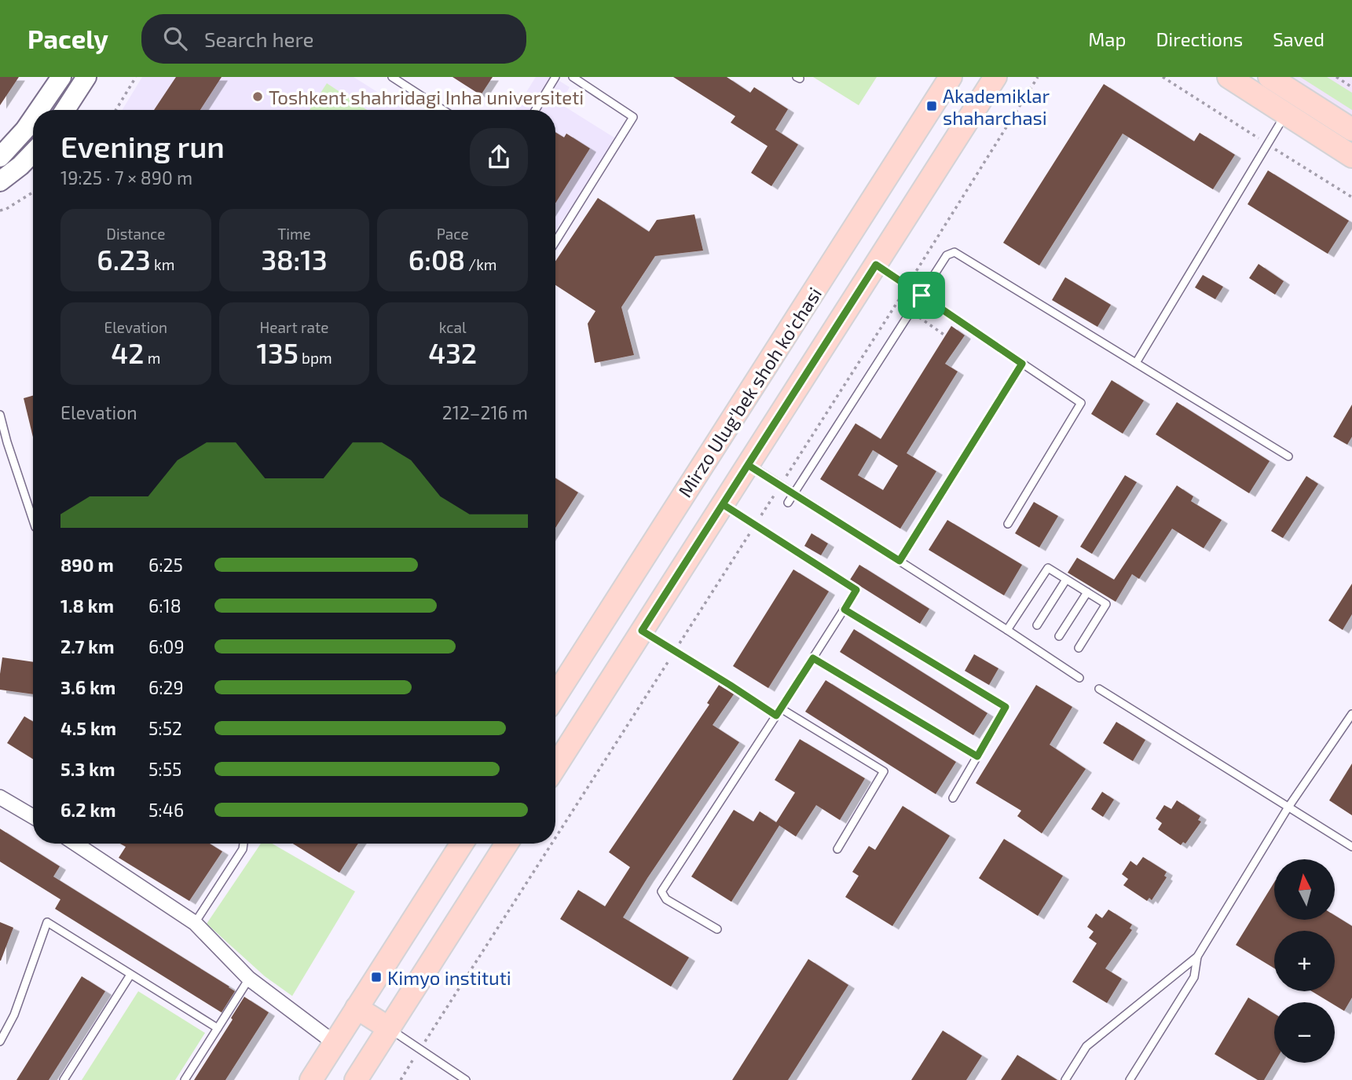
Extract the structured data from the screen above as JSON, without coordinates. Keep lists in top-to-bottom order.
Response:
{
  "streets": {
    "main road": ["Mirzo Ulug'bek shoh ko'chasi"]
  },
  "places": {
    "other": ["Toshkent shahridagi Inha universiteti"],
    "transit": ["Akademiklar shaharchasi", "Kimyo instituti"]
  },
  "north": "top",
  "page": {
    "header": "Pacely",
    "search": "Search here",
    "nav": ["Map", "Directions", "Saved"],
    "heading": ["Evening run", "19:25 · 7 × 890 m"],
    "stats": [
      ["Distance", "6.23 km"],
      ["Time", "38:13"],
      ["Pace", "6:08 /km"],
      ["Elevation", "42 m"],
      ["Heart rate", "135 bpm"],
      ["kcal", "432"]
    ],
    "chart": ["Elevation", "212–216 m"],
    "list": [
      {
        "name": "890 m",
        "note": "6:25"
      },
      {
        "name": "1.8 km",
        "note": "6:18"
      },
      {
        "name": "2.7 km",
        "note": "6:09"
      },
      {
        "name": "3.6 km",
        "note": "6:29"
      },
      {
        "name": "4.5 km",
        "note": "5:52"
      },
      {
        "name": "5.3 km",
        "note": "5:55"
      },
      {
        "name": "6.2 km",
        "note": "5:46"
      }
    ],
    "map_buttons": ["+", "−"]
  }
}
